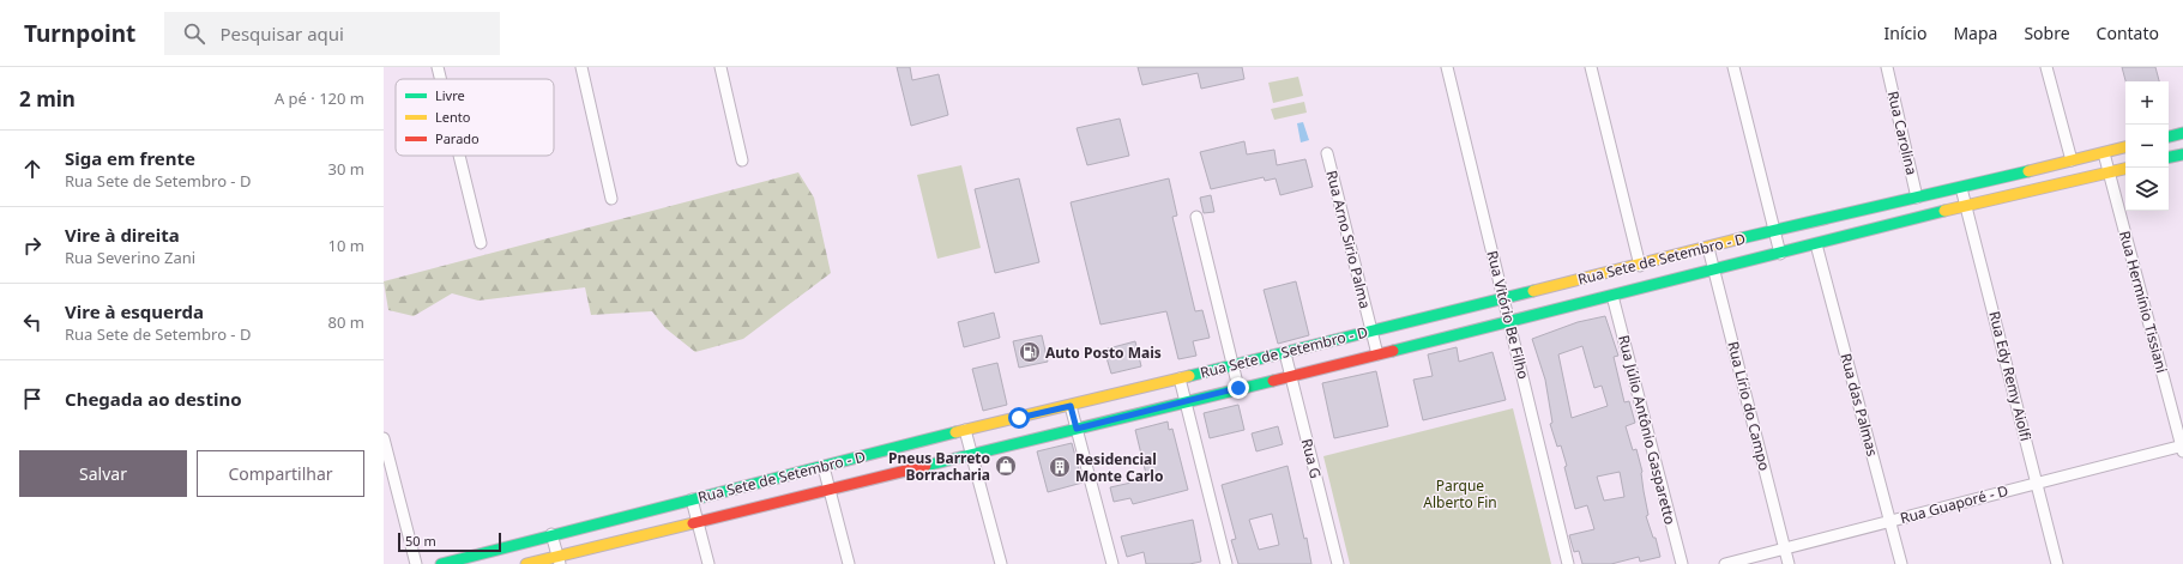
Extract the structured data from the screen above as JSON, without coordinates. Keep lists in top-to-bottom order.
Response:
{
  "streets": {
    "street": [
      "Rua Carolina",
      "Rua Arno Sirio Palma",
      "Rua Sete de Setembro - D",
      "Rua Hermínio Tissiani",
      "Rua Vitório Be Filho",
      "Rua Edy Remy Aiolfi",
      "Rua das Palmas",
      "Rua Lírio do Campo",
      "Rua Júlio Antônio Gasparetto",
      "Rua G",
      "Rua Guaporé - D"
    ]
  },
  "crossings": [
    ["Rua Carolina", "Rua Sete de Setembro - D"],
    ["Rua Arno Sirio Palma", "Rua Sete de Setembro - D"],
    ["Rua Sete de Setembro - D", "Rua Hermínio Tissiani"],
    ["Rua Sete de Setembro - D", "Rua Vitório Be Filho"],
    ["Rua Sete de Setembro - D", "Rua Edy Remy Aiolfi"],
    ["Rua Sete de Setembro - D", "Rua das Palmas"],
    ["Rua Sete de Setembro - D", "Rua Lírio do Campo"],
    ["Rua Sete de Setembro - D", "Rua Júlio Antônio Gasparetto"],
    ["Rua Sete de Setembro - D", "Rua G"],
    ["Rua Hermínio Tissiani", "Rua Guaporé - D"],
    ["Rua Edy Remy Aiolfi", "Rua Guaporé - D"],
    ["Rua das Palmas", "Rua Guaporé - D"],
    ["Rua Lírio do Campo", "Rua Guaporé - D"]
  ],
  "parks": ["Parque Alberto Fin"],
  "places": {
    "fuel station": ["Auto Posto Mais"],
    "shop": ["Pneus Barreto Borracharia"],
    "building": ["Residencial Monte Carlo"]
  },
  "legend": ["Livre", "Lento", "Parado"],
  "scale_bar": "50 m",
  "page": {
    "header": "Turnpoint",
    "search": "Pesquisar aqui",
    "nav": [
      "Início",
      "Mapa",
      "Sobre",
      "Contato"
    ],
    "heading": ["2 min", "A pé · 120 m"],
    "map_buttons": ["+", "−"],
    "list": [
      ["Siga em frente", "Rua Sete de Setembro - D", "30 m"],
      ["Vire à direita", "Rua Severino Zani", "10 m"],
      ["Vire à esquerda", "Rua Sete de Setembro - D", "80 m"],
      "Chegada ao destino"
    ],
    "buttons": ["Salvar", "Compartilhar"],
    "scale": "50 m"
  }
}
